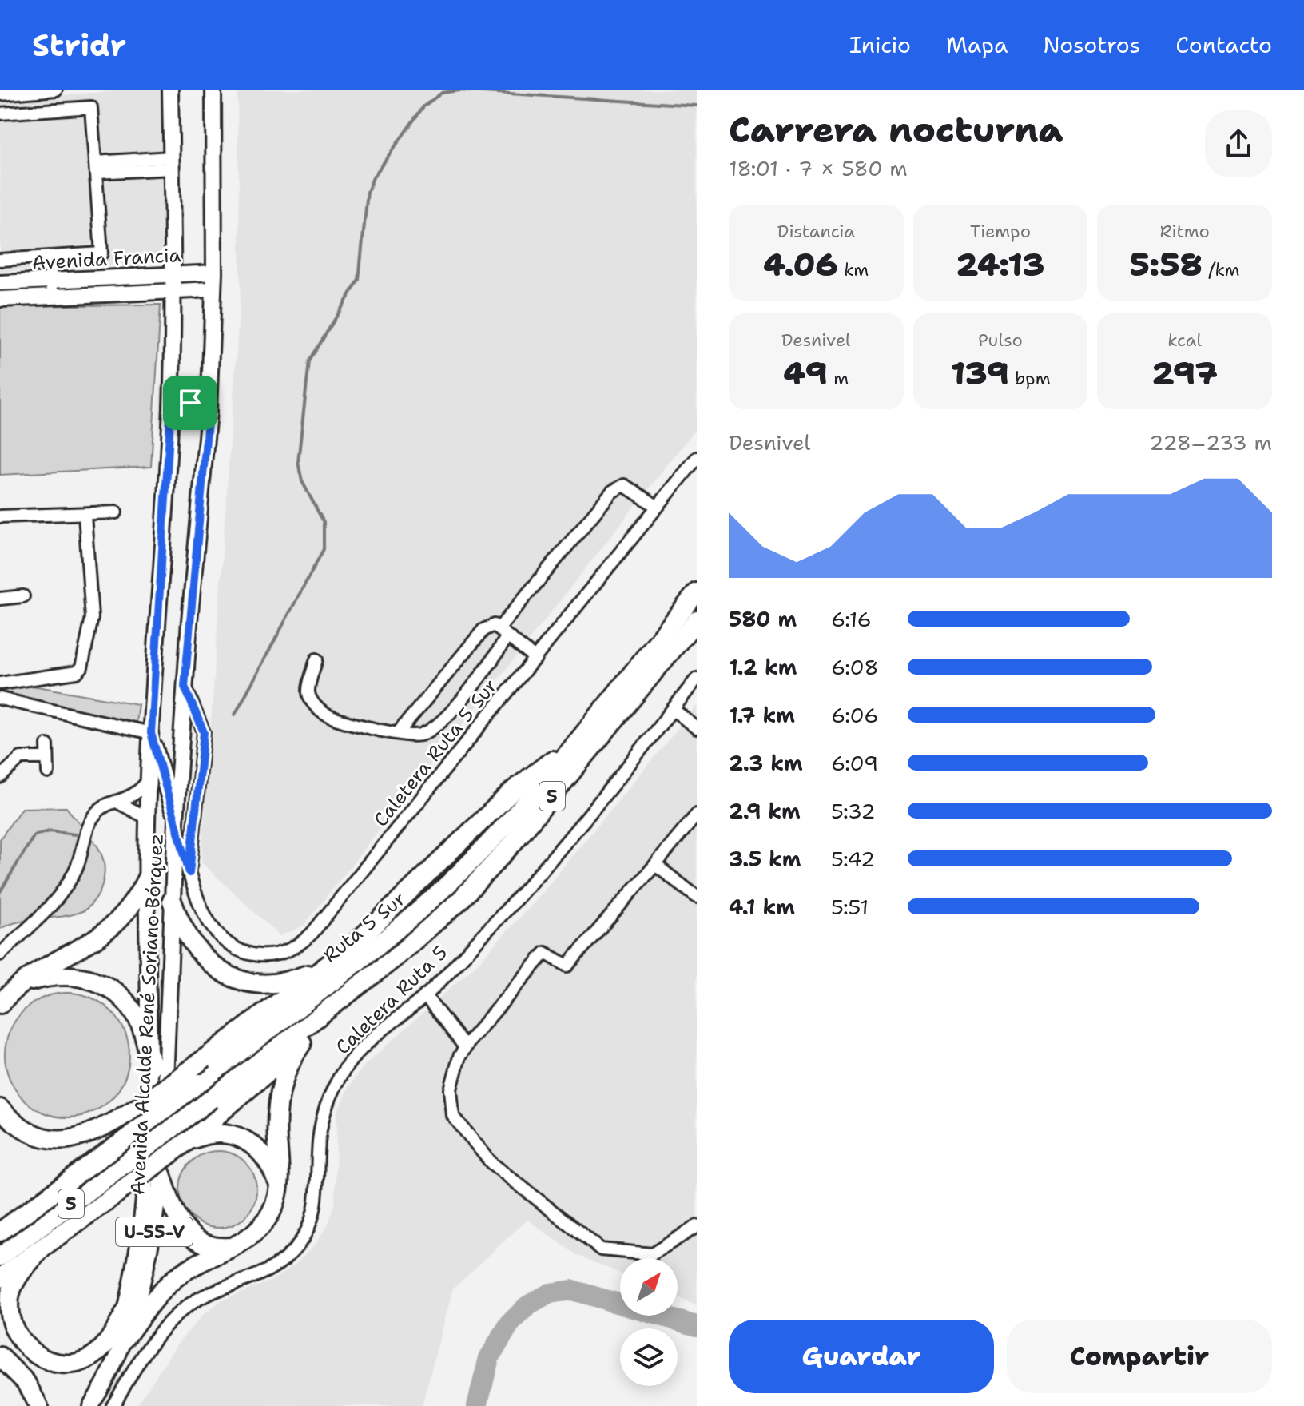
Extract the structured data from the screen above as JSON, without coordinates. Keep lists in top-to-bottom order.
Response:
{
  "streets": {
    "highway": ["5", "Ruta 5 Sur"],
    "main road": ["Avenida Francia", "Avenida Alcalde René Soriano Bórquez", "U-55-V"],
    "street": ["Caletera Ruta 5 Sur", "Caletera Ruta 5"]
  },
  "crossings": [
    ["Avenida Francia", "Avenida Alcalde René Soriano Bórquez"],
    ["Caletera Ruta 5 Sur", "Avenida Alcalde René Soriano Bórquez"],
    ["Ruta 5 Sur", "Avenida Alcalde René Soriano Bórquez"],
    ["Avenida Alcalde René Soriano Bórquez", "U-55-V"]
  ],
  "north": "top right",
  "page": {
    "header": "Stridr",
    "nav": [
      "Inicio",
      "Mapa",
      "Nosotros",
      "Contacto"
    ],
    "heading": ["Carrera nocturna", "18:01 · 7 × 580 m"],
    "stats": [
      ["Distancia", "4.06 km"],
      ["Tiempo", "24:13"],
      ["Ritmo", "5:58 /km"],
      ["Desnivel", "49 m"],
      ["Pulso", "139 bpm"],
      ["kcal", "297"]
    ],
    "chart": ["Desnivel", "228–233 m"],
    "list": [
      {
        "name": "580 m",
        "note": "6:16"
      },
      {
        "name": "1.2 km",
        "note": "6:08"
      },
      {
        "name": "1.7 km",
        "note": "6:06"
      },
      {
        "name": "2.3 km",
        "note": "6:09"
      },
      {
        "name": "2.9 km",
        "note": "5:32"
      },
      {
        "name": "3.5 km",
        "note": "5:42"
      },
      {
        "name": "4.1 km",
        "note": "5:51"
      }
    ],
    "buttons": ["Guardar", "Compartir"]
  }
}
